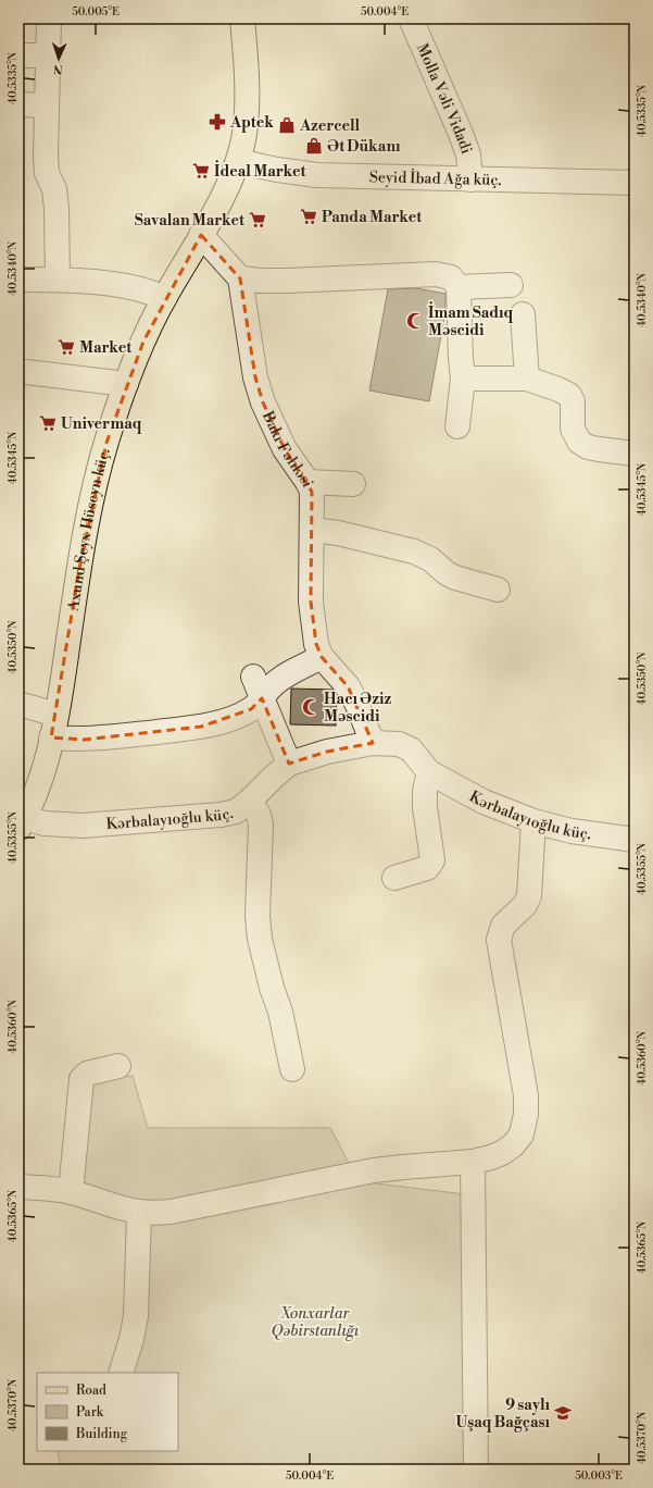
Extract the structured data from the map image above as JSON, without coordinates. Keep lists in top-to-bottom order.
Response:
{
  "streets": {
    "main road": ["Axund Şeyx Hüseyn küç."],
    "street": [
      "Molla Vəli Vidadi",
      "Seyid İbad Ağa küç.",
      "Bakı Fəhləsi",
      "Kərbalayıoğlu küç."
    ]
  },
  "crossings": [
    ["Molla Vəli Vidadi", "Seyid İbad Ağa küç."],
    ["Seyid İbad Ağa küç.", "Axund Şeyx Hüseyn küç."],
    ["Bakı Fəhləsi", "Kərbalayıoğlu küç."],
    ["Axund Şeyx Hüseyn küç.", "Kərbalayıoğlu küç."]
  ],
  "parks": ["Xonxarlar Qəbirstanlığı"],
  "places": {
    "pharmacy": ["Aptek"],
    "shop": ["Azercell", "Ət Dükanı"],
    "supermarket": [
      "İdeal Market",
      "Panda Market",
      "Savalan Market",
      "Market",
      "Univermaq"
    ],
    "mosque": ["İmam Sadıq Məscidi", "Hacı Əziz Məscidi"],
    "school or university": ["9 saylı Uşaq Bağçası"]
  },
  "legend": ["Road", "Park", "Building"],
  "north": "bottom",
  "coordinates": [
    "50.005°E",
    "50.004°E",
    "40.5335°N",
    "40.5340°N",
    "40.5345°N",
    "40.5350°N",
    "40.5355°N",
    "40.5360°N",
    "40.5365°N",
    "40.5370°N",
    "50.003°E"
  ]
}
